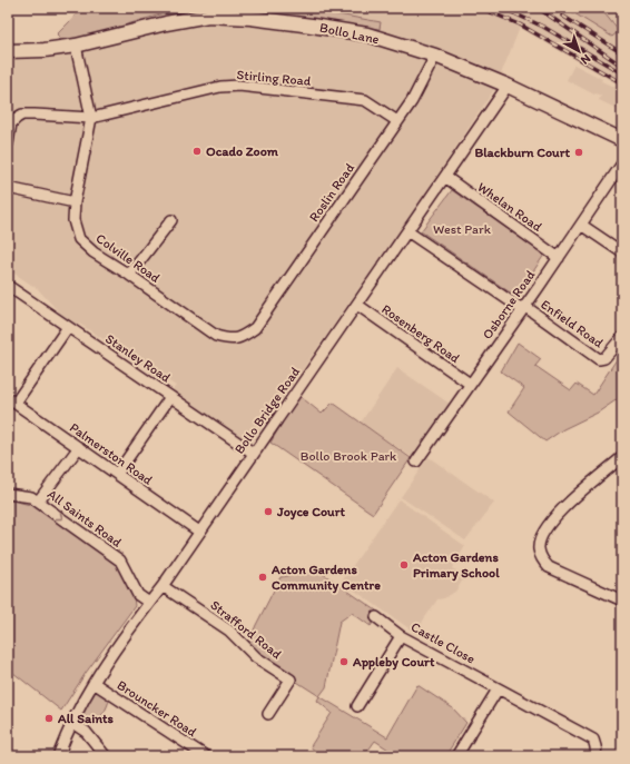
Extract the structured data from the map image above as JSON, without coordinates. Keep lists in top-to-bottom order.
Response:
{
  "streets": {
    "street": [
      "Bollo Lane",
      "Stirling Road",
      "Roslin Road",
      "Whelan Road",
      "Colville Road",
      "Osborne Road",
      "Enfield Road",
      "Rosenberg Road",
      "Stanley Road",
      "Bollo Bridge Road",
      "Palmerston Road",
      "All Saints Road",
      "Strafford Road",
      "Castle Close",
      "Brouncker Road"
    ]
  },
  "crossings": [
    ["Bollo Lane", "Roslin Road"],
    ["Bollo Lane", "Colville Road"],
    ["Bollo Lane", "Bollo Bridge Road"],
    ["Stirling Road", "Roslin Road"],
    ["Stirling Road", "Colville Road"],
    ["Roslin Road", "Colville Road"],
    ["Whelan Road", "Osborne Road"],
    ["Whelan Road", "Bollo Bridge Road"],
    ["Osborne Road", "Enfield Road"],
    ["Osborne Road", "Rosenberg Road"],
    ["Rosenberg Road", "Bollo Bridge Road"],
    ["Stanley Road", "Bollo Bridge Road"],
    ["Bollo Bridge Road", "Palmerston Road"],
    ["Bollo Bridge Road", "All Saints Road"],
    ["Bollo Bridge Road", "Strafford Road"],
    ["Bollo Bridge Road", "Brouncker Road"]
  ],
  "one_way": ["All Saints Road"],
  "parks": ["West Park", "Bollo Brook Park"],
  "places": [
    "Ocado Zoom",
    "Blackburn Court",
    "Joyce Court",
    "Acton Gardens Primary School",
    "Acton Gardens Community Centre",
    "Appleby Court",
    "All Saints"
  ],
  "north": "bottom right"
}
